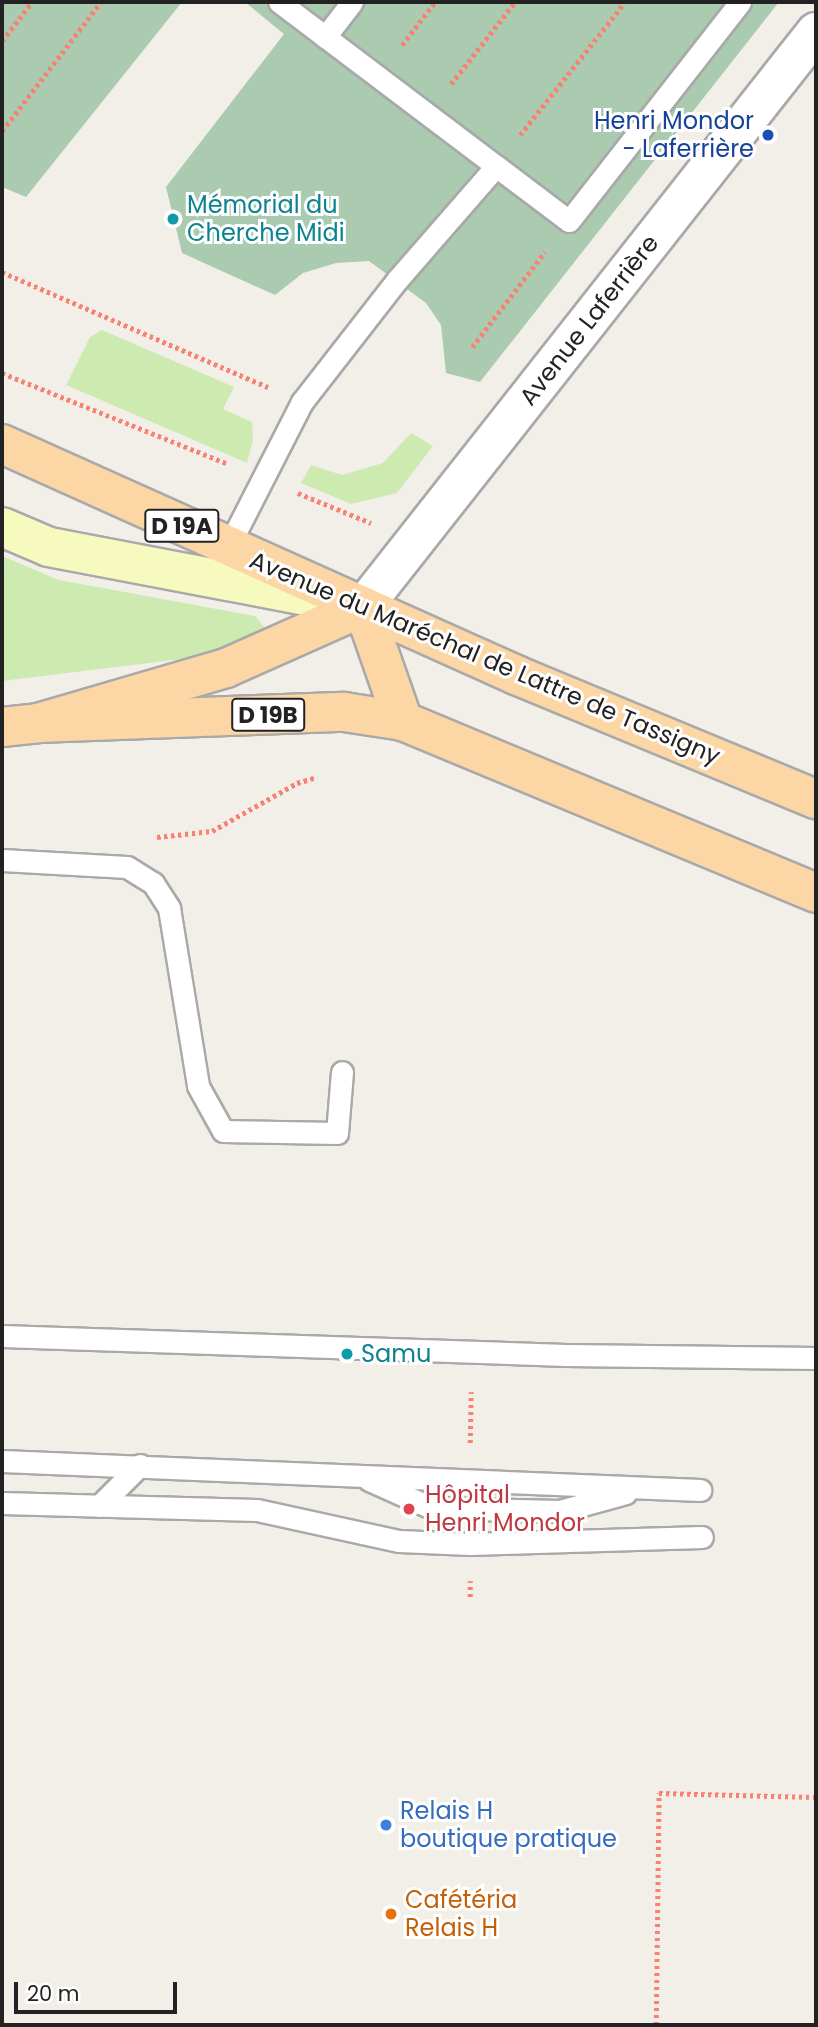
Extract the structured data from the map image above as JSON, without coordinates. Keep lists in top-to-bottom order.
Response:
{
  "streets": {
    "main road": ["D 19A", "Avenue du Maréchal de Lattre de Tassigny", "D 19B"],
    "street": ["Avenue Laferrière"]
  },
  "crossings": [
    ["Avenue Laferrière", "Avenue du Maréchal de Lattre de Tassigny"]
  ],
  "places": [
    "Henri Mondor - Laferrière",
    "Mémorial du Cherche Midi",
    "Samu",
    "Hôpital Henri Mondor",
    "Relais H boutique pratique",
    "Cafétéria Relais H"
  ],
  "scale_bar": "20 m"
}
